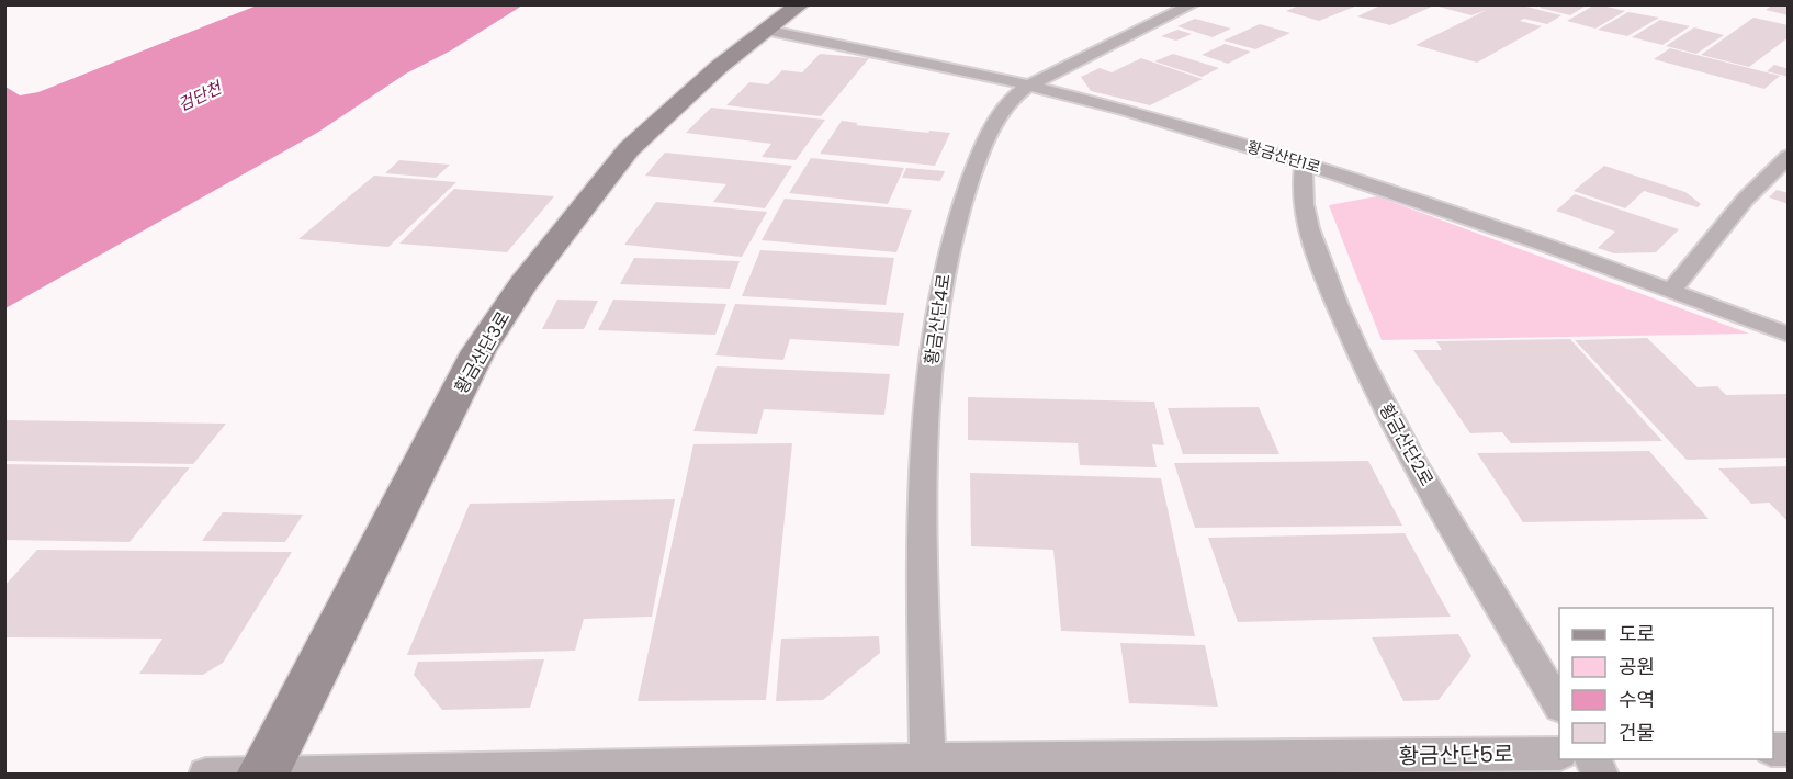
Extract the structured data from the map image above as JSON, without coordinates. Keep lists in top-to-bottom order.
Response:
{
  "streets": {
    "street": [
      "황금산단1로",
      "황금산단4로",
      "황금산단3로",
      "황금산단2로",
      "황금산단5로"
    ]
  },
  "crossings": [
    ["황금산단1로", "황금산단4로"],
    ["황금산단1로", "황금산단3로"],
    ["황금산단1로", "황금산단2로"],
    ["황금산단4로", "황금산단5로"],
    ["황금산단3로", "황금산단5로"]
  ],
  "water": ["검단천"],
  "legend": [
    "도로",
    "공원",
    "수역",
    "건물"
  ]
}
